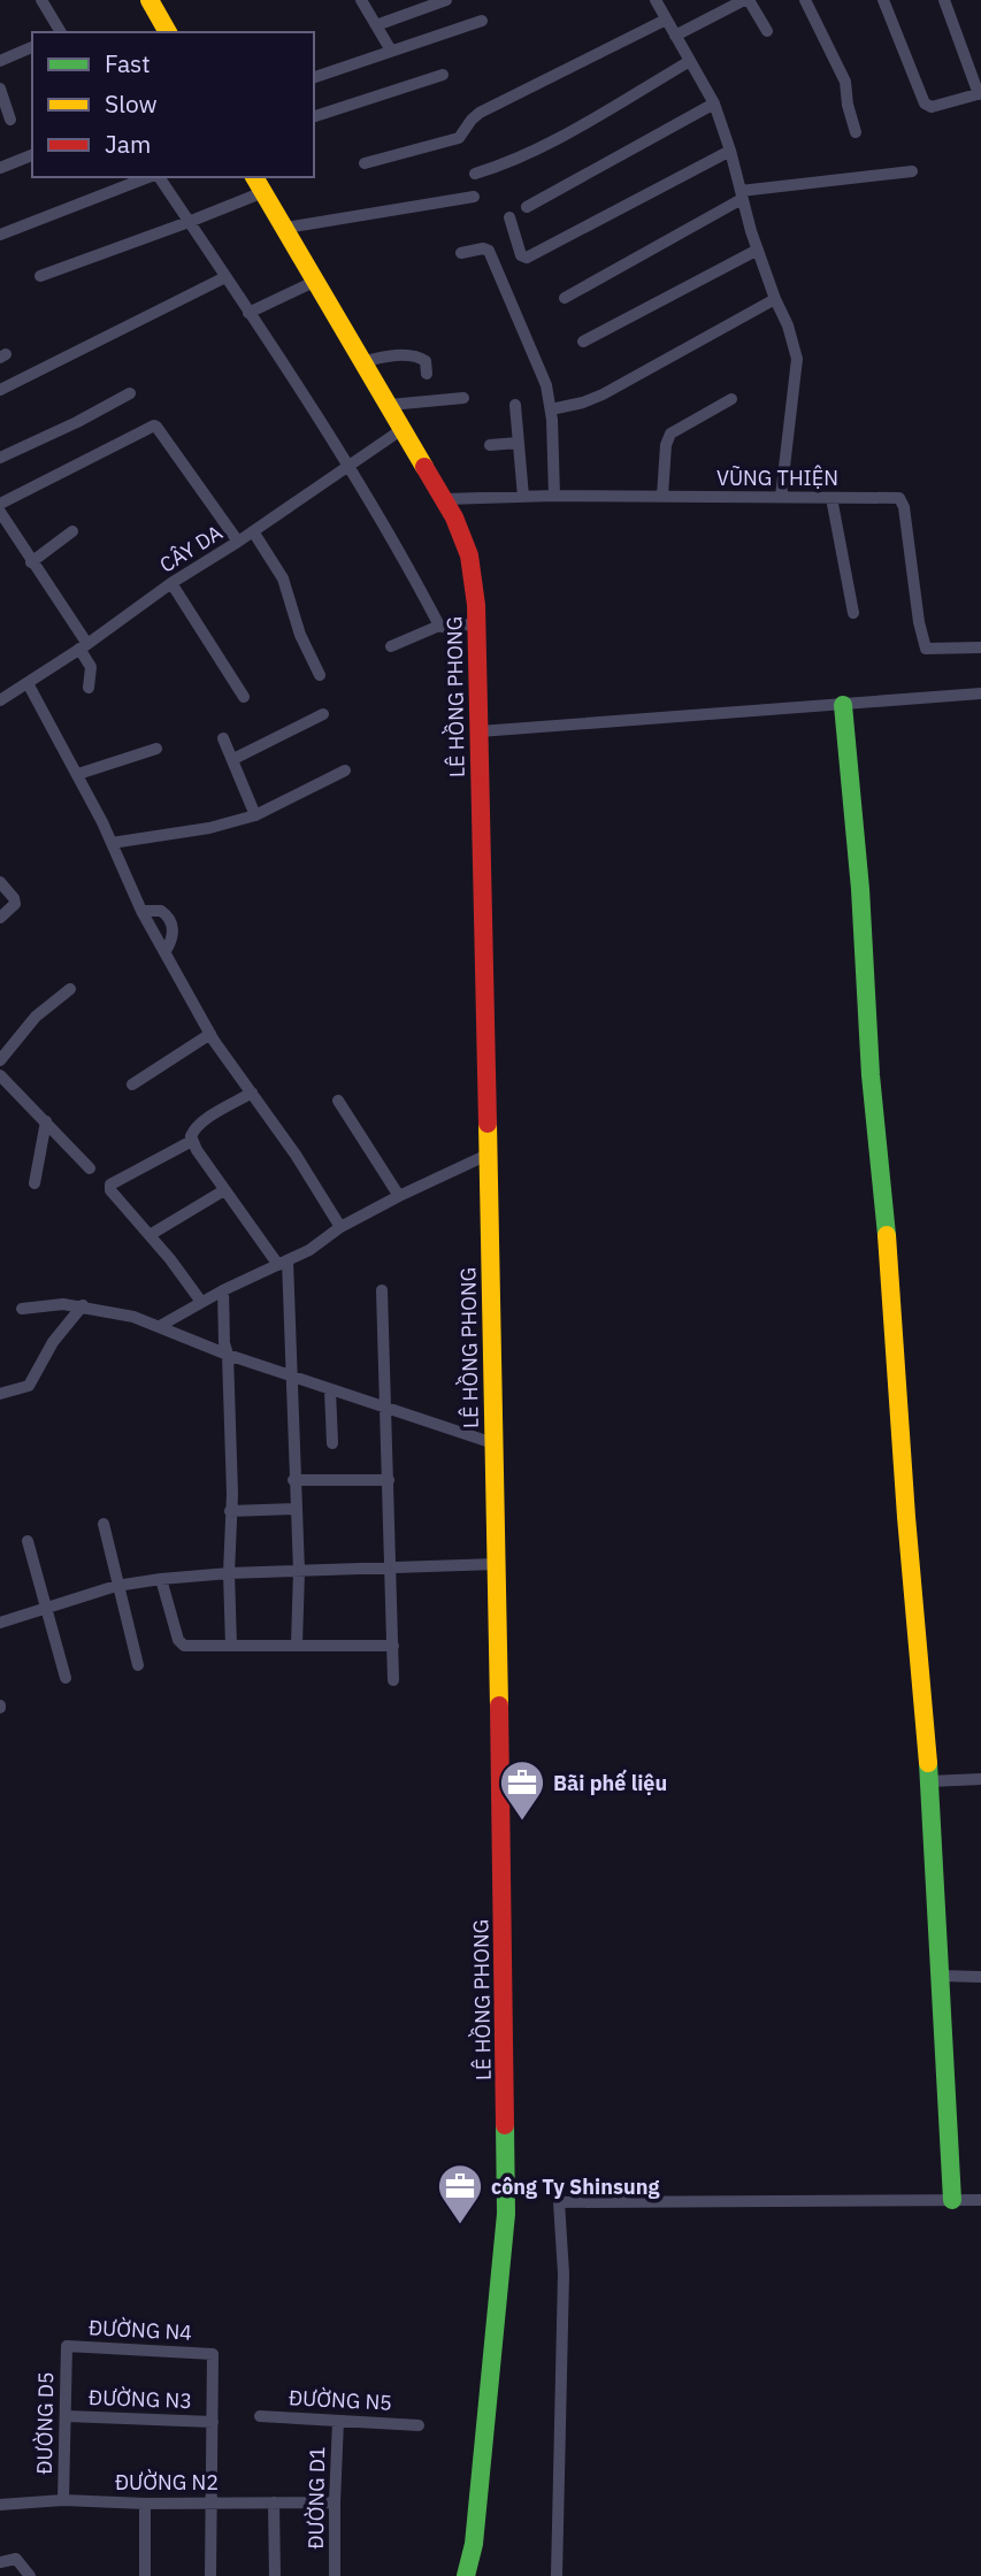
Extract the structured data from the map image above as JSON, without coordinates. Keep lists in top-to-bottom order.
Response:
{
  "streets": {
    "main road": ["LÊ HỒNG PHONG"],
    "street": [
      "VŨNG THIỆN",
      "CÂY DA",
      "ĐƯỜNG N4",
      "ĐƯỜNG N3",
      "ĐƯỜNG N5",
      "ĐƯỜNG D5",
      "ĐƯỜNG N2",
      "ĐƯỜNG D1"
    ]
  },
  "crossings": [
    ["VŨNG THIỆN", "LÊ HỒNG PHONG"],
    ["CÂY DA", "LÊ HỒNG PHONG"],
    ["ĐƯỜNG N4", "ĐƯỜNG N3"],
    ["ĐƯỜNG N4", "ĐƯỜNG D5"],
    ["ĐƯỜNG N3", "ĐƯỜNG D5"],
    ["ĐƯỜNG N5", "ĐƯỜNG D1"],
    ["ĐƯỜNG D5", "ĐƯỜNG N2"],
    ["ĐƯỜNG N2", "ĐƯỜNG D1"]
  ],
  "places": {
    "office": ["Bãi phế liệu", "công Ty Shinsung"]
  },
  "legend": ["Fast", "Slow", "Jam"]
}
